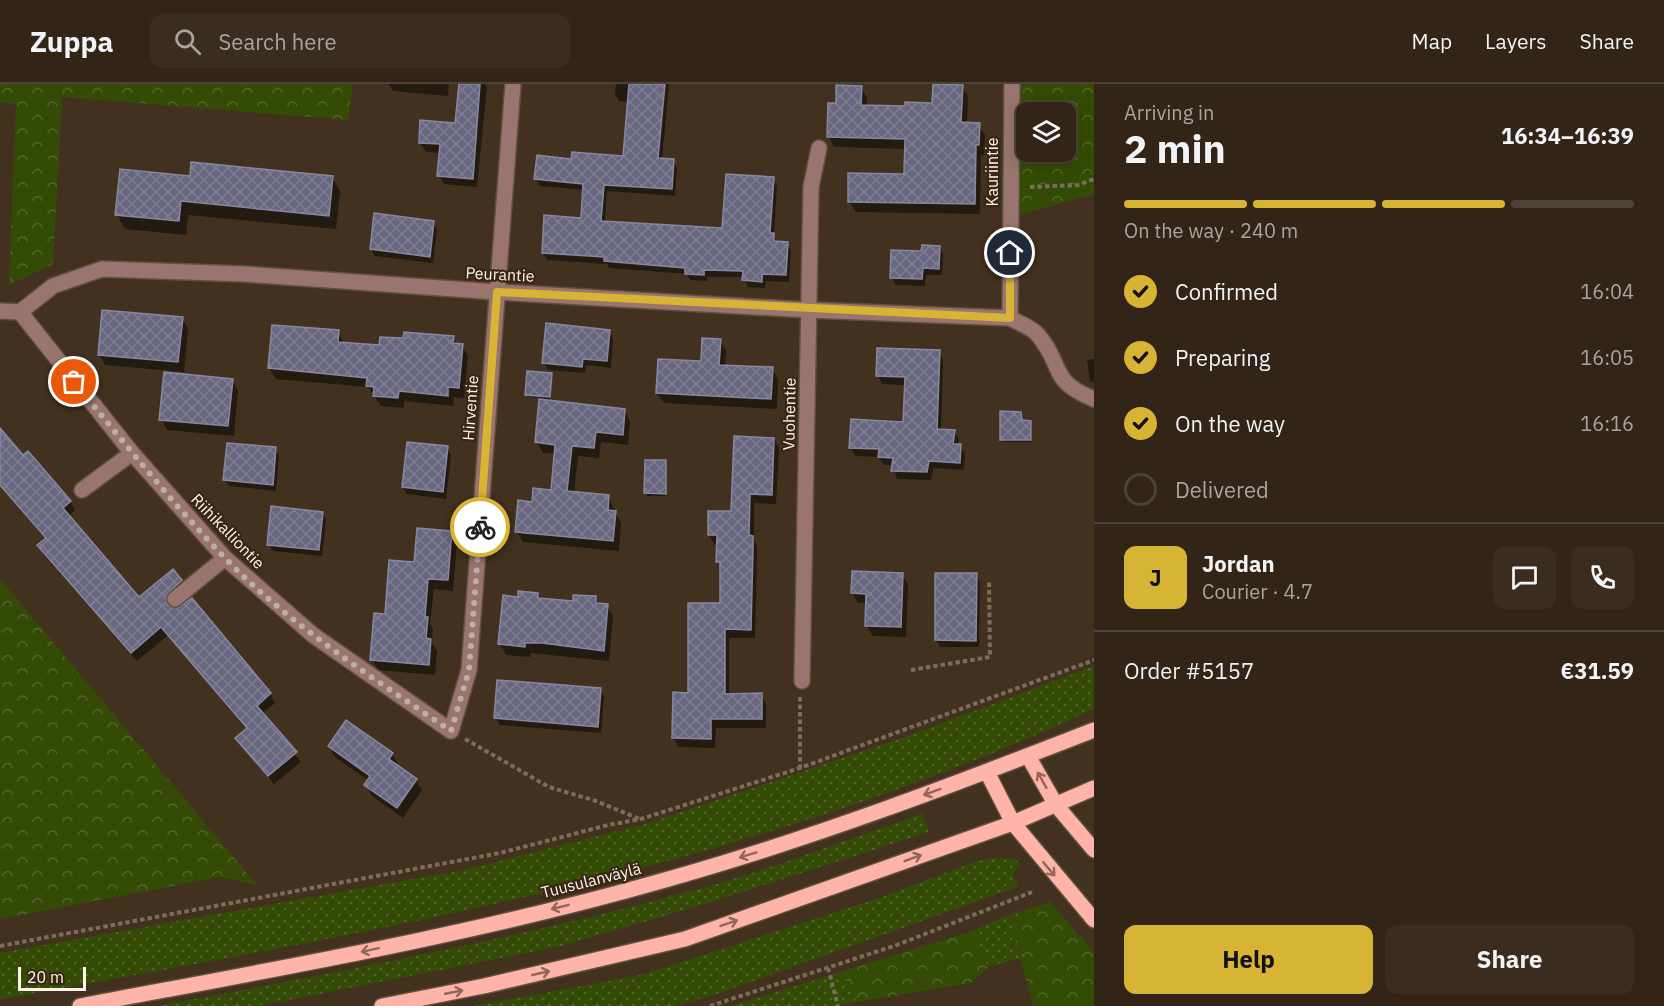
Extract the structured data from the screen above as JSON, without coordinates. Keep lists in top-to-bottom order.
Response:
{
  "streets": {
    "main road": ["Tuusulanväylä"],
    "street": [
      "Kauriintie",
      "Peurantie",
      "Hirventie",
      "Vuohentie",
      "Riihikalliontie"
    ]
  },
  "crossings": [
    ["Kauriintie", "Peurantie"],
    ["Peurantie", "Hirventie"],
    ["Peurantie", "Vuohentie"],
    ["Peurantie", "Riihikalliontie"],
    ["Hirventie", "Riihikalliontie"]
  ],
  "scale_bar": "20 m",
  "page": {
    "header": "Zuppa",
    "search": "Search here",
    "nav": ["Map", "Layers", "Share"],
    "heading": ["2 min", "Arriving in", "16:34–16:39"],
    "panel": [
      "Jordan",
      "Courier · 4.7",
      "Order #5157",
      "€31.59"
    ],
    "bar": "On the way · 240 m",
    "list": [
      ["Confirmed", "16:04"],
      ["Preparing", "16:05"],
      ["On the way", "16:16"],
      "Delivered"
    ],
    "round": "J",
    "buttons": ["Help", "Share"],
    "scale": "20 m"
  }
}
